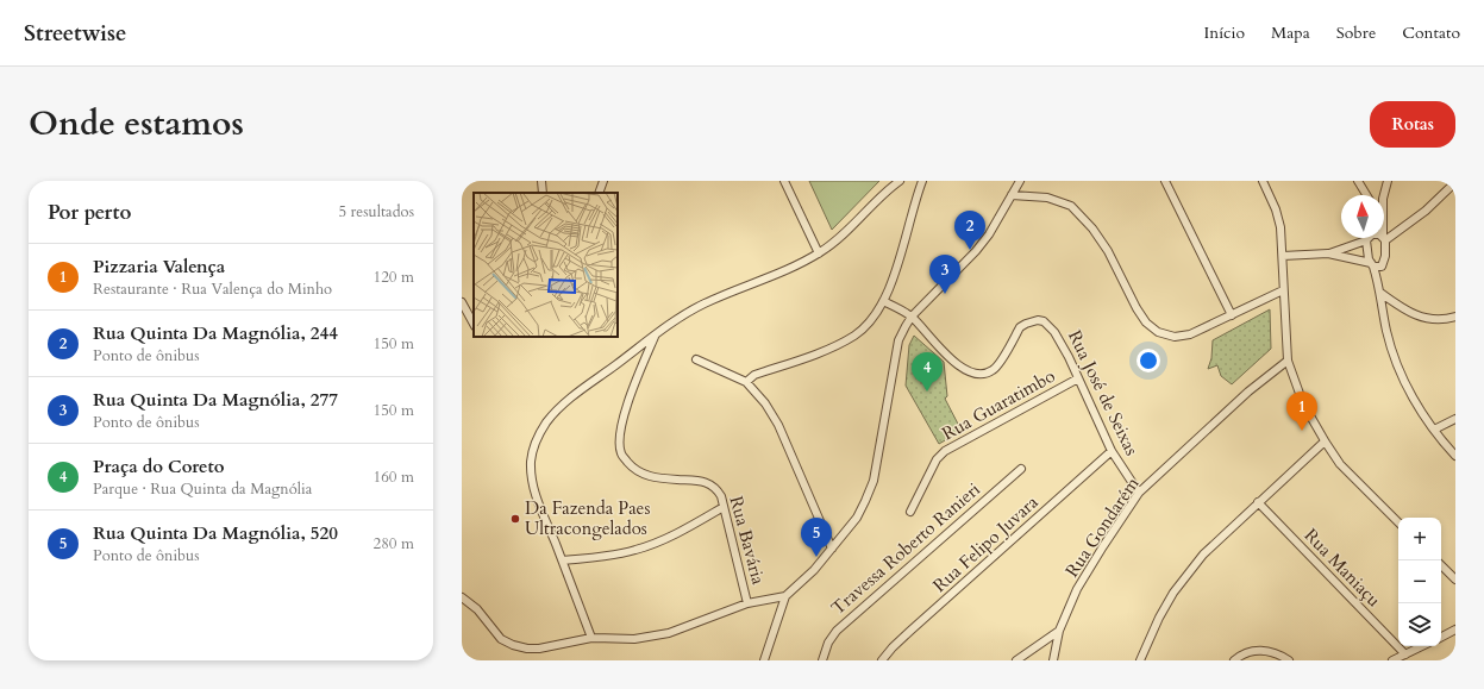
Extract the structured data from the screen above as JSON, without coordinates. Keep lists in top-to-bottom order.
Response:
{
  "streets": {
    "street": [
      "Rua José de Seixas",
      "Rua Guaratimbo",
      "Rua Gondarém",
      "Rua Bavária",
      "Rua Felipo Juvara",
      "Travessa Roberto Ranieri",
      "Rua Maniaçu"
    ]
  },
  "crossings": [
    ["Rua José de Seixas", "Rua Guaratimbo"],
    ["Rua José de Seixas", "Rua Gondarém"],
    ["Rua José de Seixas", "Rua Felipo Juvara"]
  ],
  "places": ["Da Fazenda Paes Ultracongelados"],
  "north": "top",
  "page": {
    "header": "Streetwise",
    "nav": [
      "Início",
      "Mapa",
      "Sobre",
      "Contato"
    ],
    "title": "Onde estamos",
    "buttons": "Rotas",
    "heading": ["Por perto", "5 resultados"],
    "pins": [
      "2",
      "3",
      "4",
      "1",
      "5"
    ],
    "list": [
      {
        "mark": "1",
        "name": "Pizzaria Valença",
        "note": "Restaurante · Rua Valença do Minho",
        "value": "120 m"
      },
      {
        "mark": "2",
        "name": "Rua Quinta Da Magnólia, 244",
        "note": "Ponto de ônibus",
        "value": "150 m"
      },
      {
        "mark": "3",
        "name": "Rua Quinta Da Magnólia, 277",
        "note": "Ponto de ônibus",
        "value": "150 m"
      },
      {
        "mark": "4",
        "name": "Praça do Coreto",
        "note": "Parque · Rua Quinta da Magnólia",
        "value": "160 m"
      },
      {
        "mark": "5",
        "name": "Rua Quinta Da Magnólia, 520",
        "note": "Ponto de ônibus",
        "value": "280 m"
      }
    ],
    "map_buttons": ["+", "−"]
  }
}
